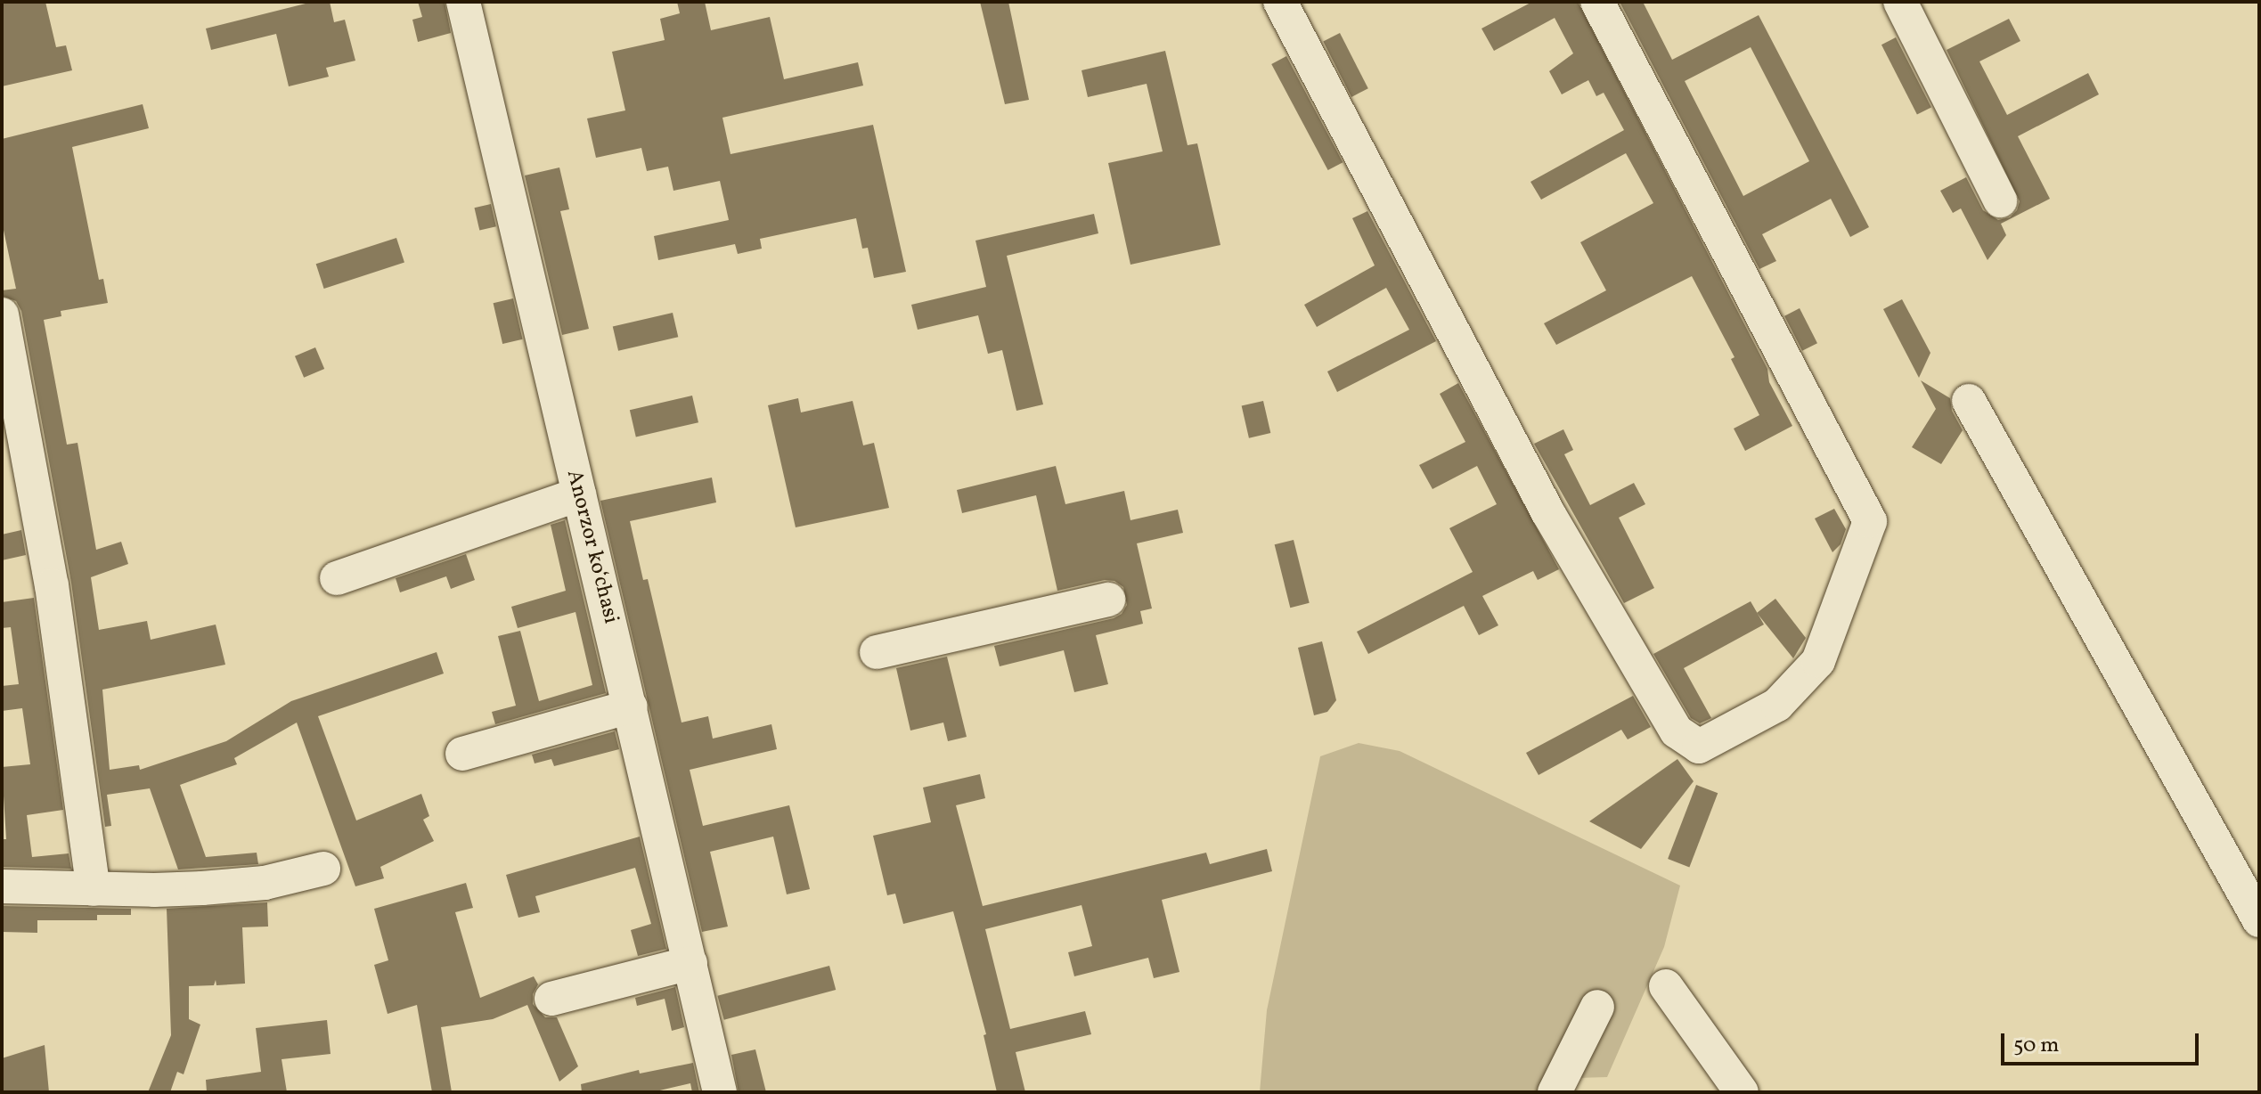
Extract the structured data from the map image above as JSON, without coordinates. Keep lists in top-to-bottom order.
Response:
{
  "streets": {
    "street": ["Anorzor koʻchasi"]
  },
  "scale_bar": "50 m"
}
